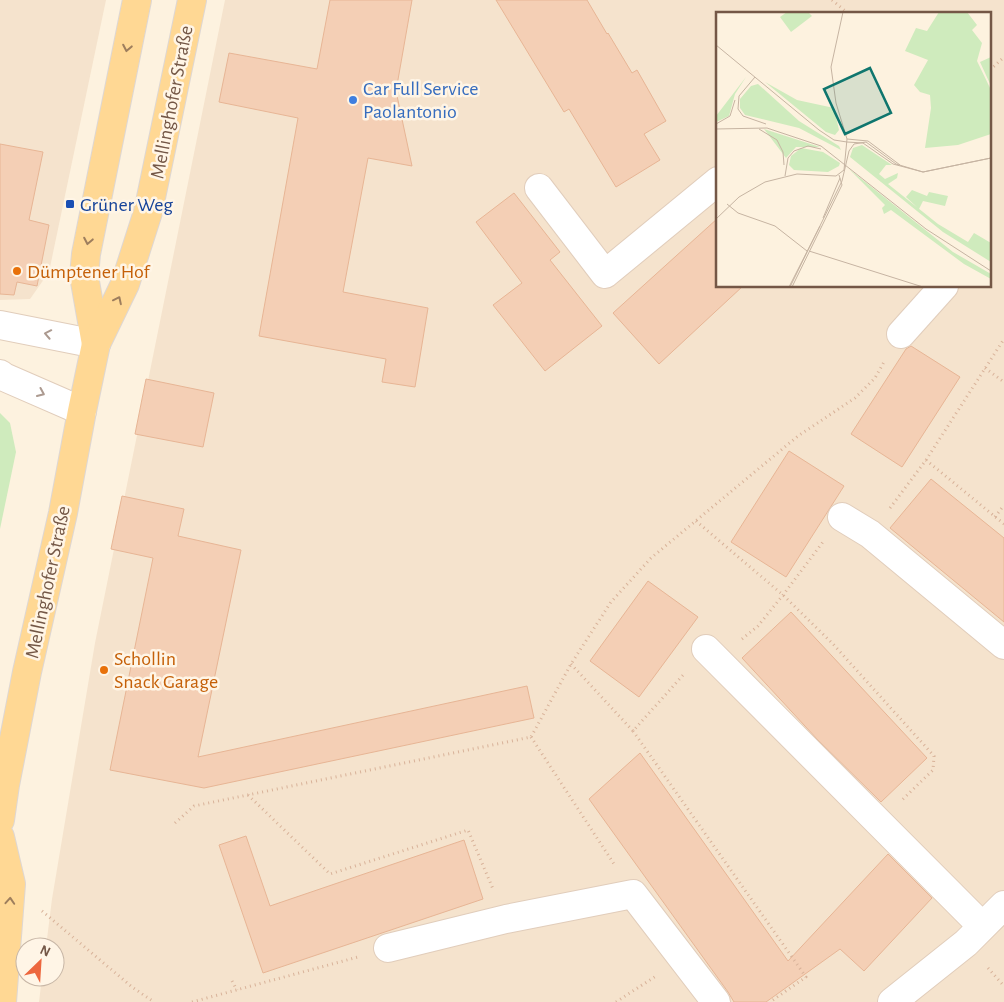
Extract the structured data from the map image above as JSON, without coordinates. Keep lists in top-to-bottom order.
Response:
{
  "streets": {
    "main road": ["Mellinghofer Straße"]
  },
  "places": {
    "other": ["Car Full Service Paolantonio", "Dümptener Hof", "Schollin Snack Garage"],
    "transit": ["Grüner Weg"]
  },
  "north": "top right"
}
